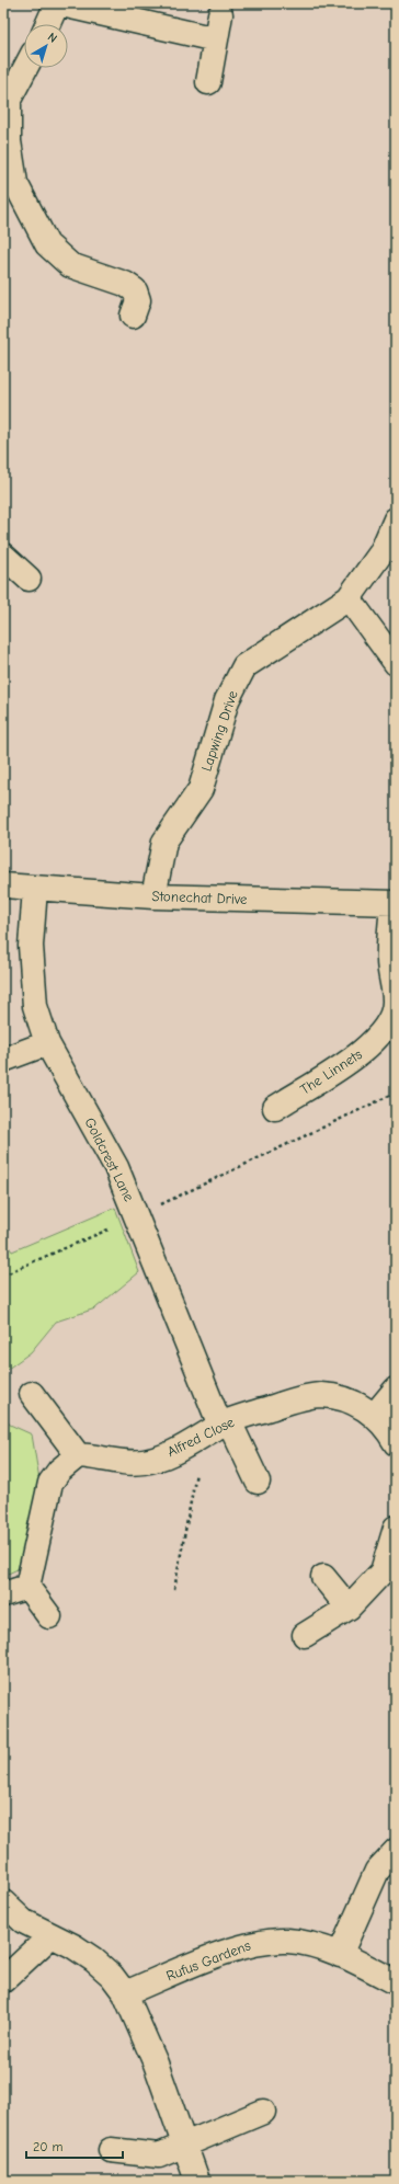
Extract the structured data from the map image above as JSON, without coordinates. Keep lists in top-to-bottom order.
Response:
{
  "streets": {
    "street": [
      "Lapwing Drive",
      "Stonechat Drive",
      "The Linnets",
      "Goldcrest Lane",
      "Alfred Close",
      "Rufus Gardens"
    ]
  },
  "crossings": [
    ["Lapwing Drive", "Stonechat Drive"],
    ["Stonechat Drive", "The Linnets"],
    ["Stonechat Drive", "Goldcrest Lane"],
    ["Goldcrest Lane", "Alfred Close"]
  ],
  "scale_bar": "20 m",
  "north": "top right"
}
